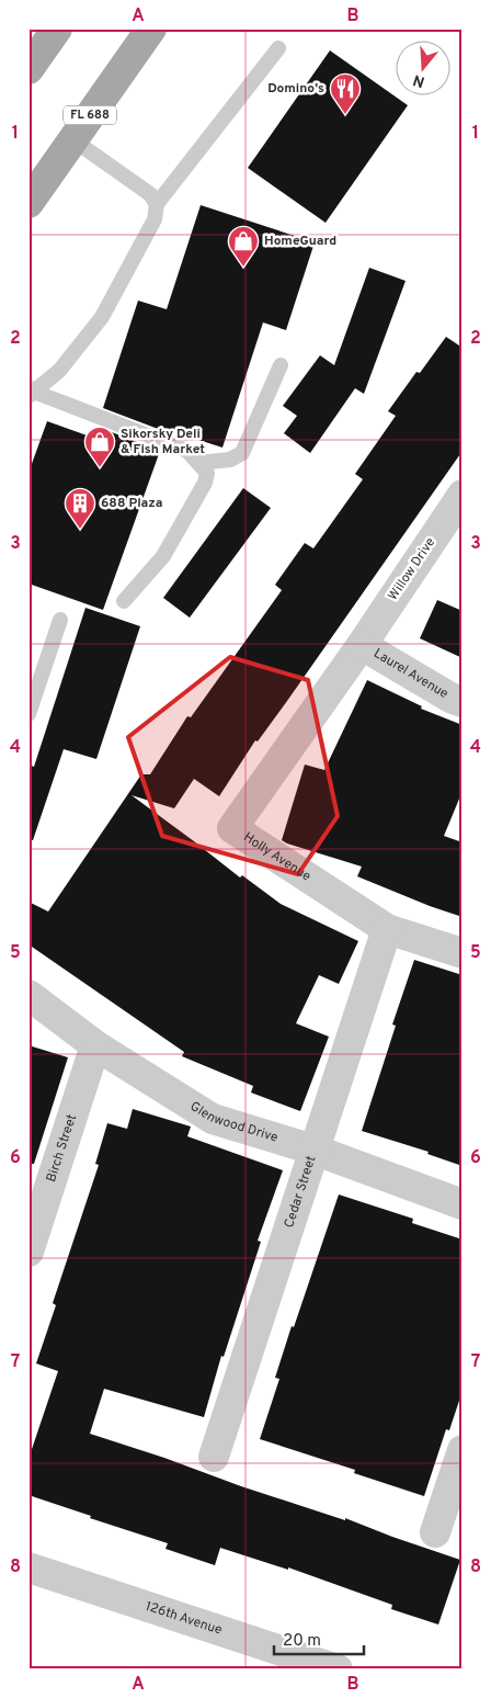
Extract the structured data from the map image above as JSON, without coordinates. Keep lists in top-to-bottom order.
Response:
{
  "streets": {
    "main road": ["FL 688"],
    "street": [
      "Willow Drive",
      "Laurel Avenue",
      "Holly Avenue",
      "Glenwood Drive",
      "Birch Street",
      "Cedar Street",
      "126th Avenue"
    ]
  },
  "crossings": [
    ["Willow Drive", "Laurel Avenue"],
    ["Willow Drive", "Holly Avenue"],
    ["Laurel Avenue", "Holly Avenue"],
    ["Holly Avenue", "Cedar Street"],
    ["Glenwood Drive", "Birch Street"],
    ["Glenwood Drive", "Cedar Street"]
  ],
  "places": {
    "restaurant": ["Domino's"],
    "shop": ["HomeGuard", "Sikorsky Deli & Fish Market"],
    "building": ["688 Plaza"]
  },
  "scale_bar": "20 m",
  "north": "bottom",
  "grid": {
    "columns": ["A", "B"],
    "rows": [
      "1",
      "2",
      "3",
      "4",
      "5",
      "6",
      "7",
      "8"
    ]
  }
}
